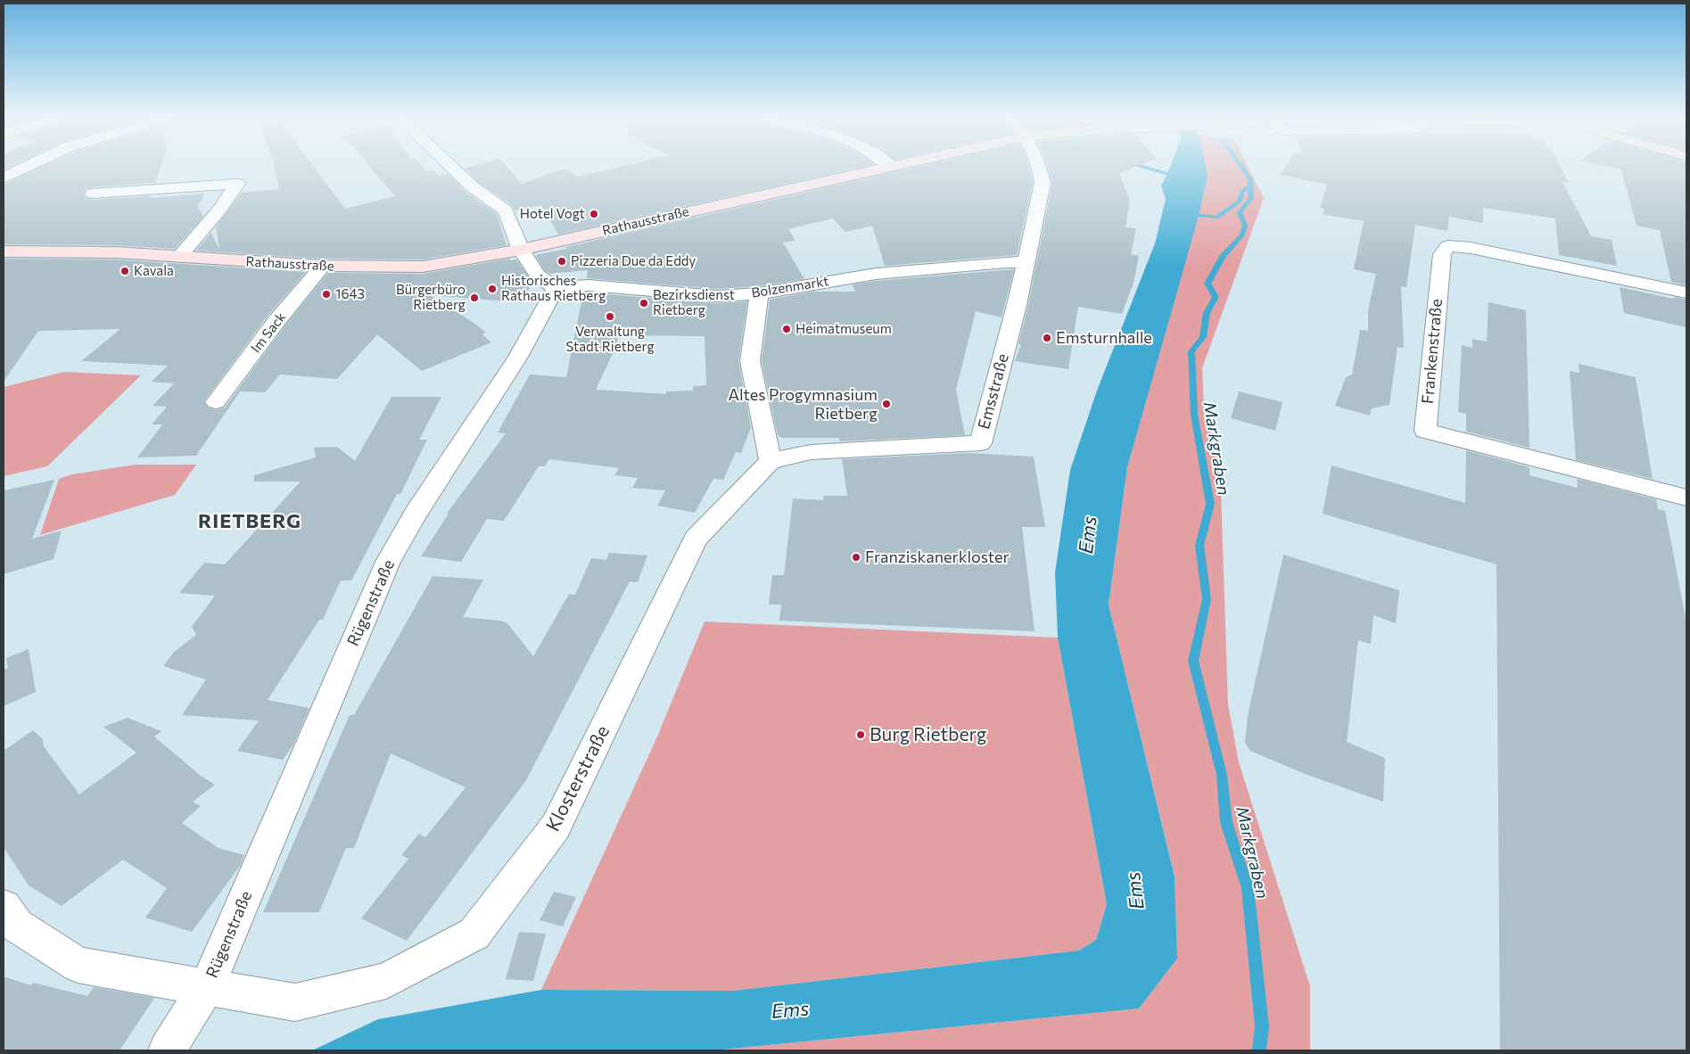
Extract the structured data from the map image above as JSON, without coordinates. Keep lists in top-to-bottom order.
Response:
{
  "streets": {
    "street": [
      "Rathausstraße",
      "Bolzenmarkt",
      "Im Sack",
      "Frankenstraße",
      "Emsstraße",
      "Rügenstraße",
      "Klosterstraße"
    ]
  },
  "crossings": [
    ["Rathausstraße", "Im Sack"],
    ["Bolzenmarkt", "Emsstraße"],
    ["Bolzenmarkt", "Rügenstraße"],
    ["Emsstraße", "Klosterstraße"],
    ["Rügenstraße", "Klosterstraße"]
  ],
  "districts": ["RIETBERG"],
  "water": ["Markgraben", "Ems"],
  "places": [
    "Hotel Vogt",
    "Pizzeria Due da Eddy",
    "Kavala",
    "Historisches Rathaus Rietberg",
    "1643",
    "Bürgerbüro Rietberg",
    "Bezirksdienst Rietberg",
    "Verwaltung Stadt Rietberg",
    "Heimatmuseum",
    "Emsturnhalle",
    "Altes Progymnasium Rietberg",
    "Franziskanerkloster",
    "Burg Rietberg"
  ]
}
